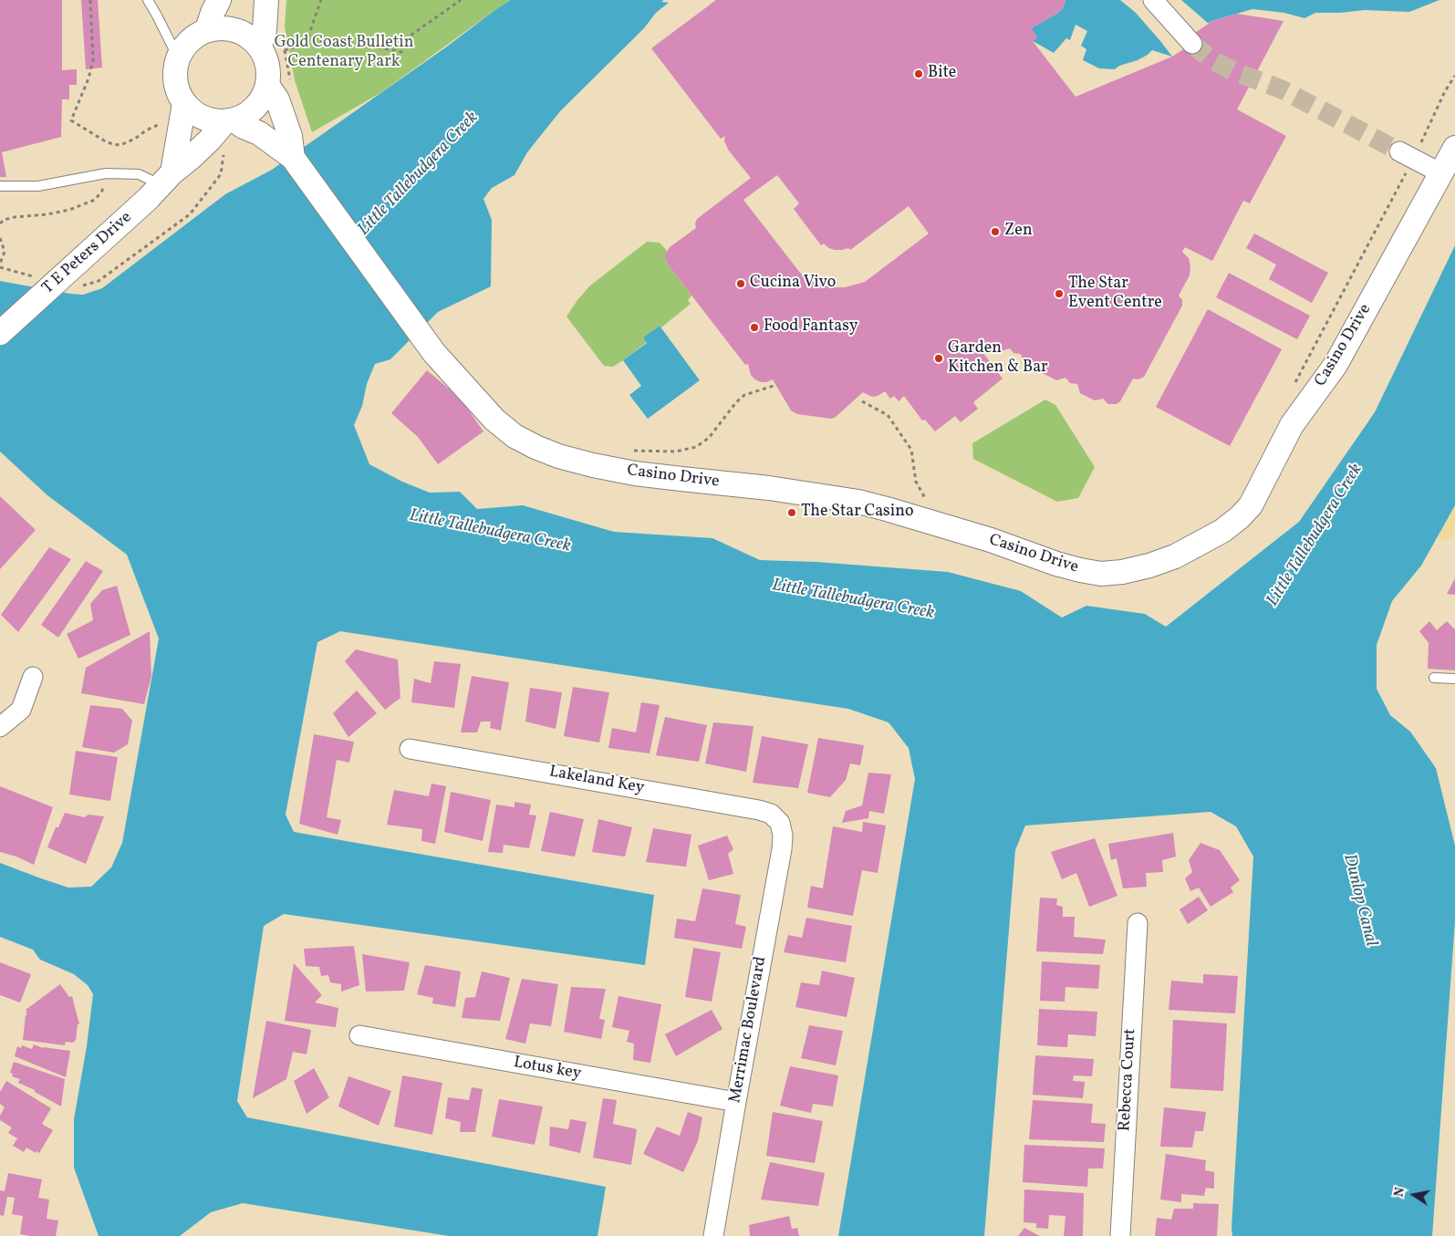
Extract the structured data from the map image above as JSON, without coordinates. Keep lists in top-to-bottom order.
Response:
{
  "streets": {
    "street": [
      "T E Peters Drive",
      "Casino Drive",
      "Lakeland Key",
      "Merrimac Boulevard",
      "Lotus key",
      "Rebecca Court"
    ]
  },
  "crossings": [
    ["Lakeland Key", "Merrimac Boulevard"],
    ["Merrimac Boulevard", "Lotus key"]
  ],
  "water": ["Little Tallebudgera Creek", "Dunlop Canal"],
  "parks": ["Gold Coast Bulletin Centenary Park"],
  "places": [
    "Bite",
    "Zen",
    "Cucina Vivo",
    "The Star Event Centre",
    "Food Fantasy",
    "Garden Kitchen & Bar",
    "The Star Casino"
  ],
  "north": "left"
}
